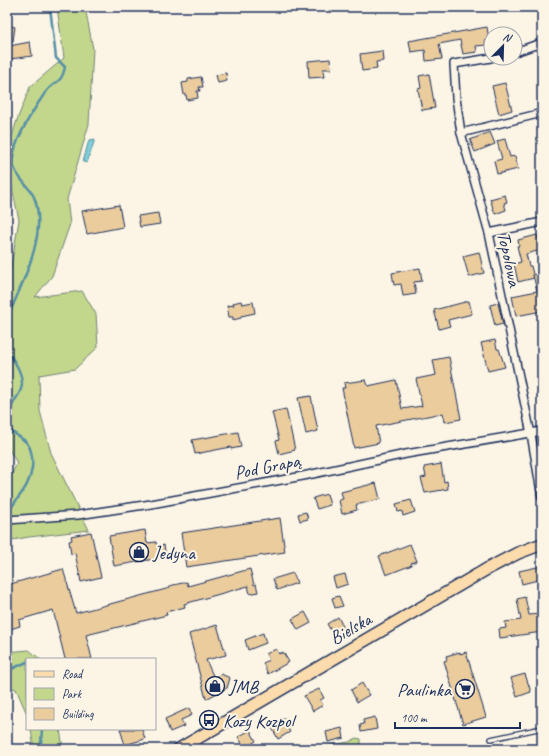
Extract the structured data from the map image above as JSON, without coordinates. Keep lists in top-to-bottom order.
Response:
{
  "streets": {
    "main road": ["Bielska"],
    "street": ["Topolowa", "Pod Grapą"]
  },
  "crossings": [
    ["Topolowa", "Pod Grapą"]
  ],
  "places": {
    "shop": ["Jedyna", "JMB"],
    "supermarket": ["Paulinka"],
    "bus stop": ["Kozy Kozpol"]
  },
  "legend": ["Road", "Park", "Building"],
  "scale_bar": "100 m",
  "north": "top right"
}
